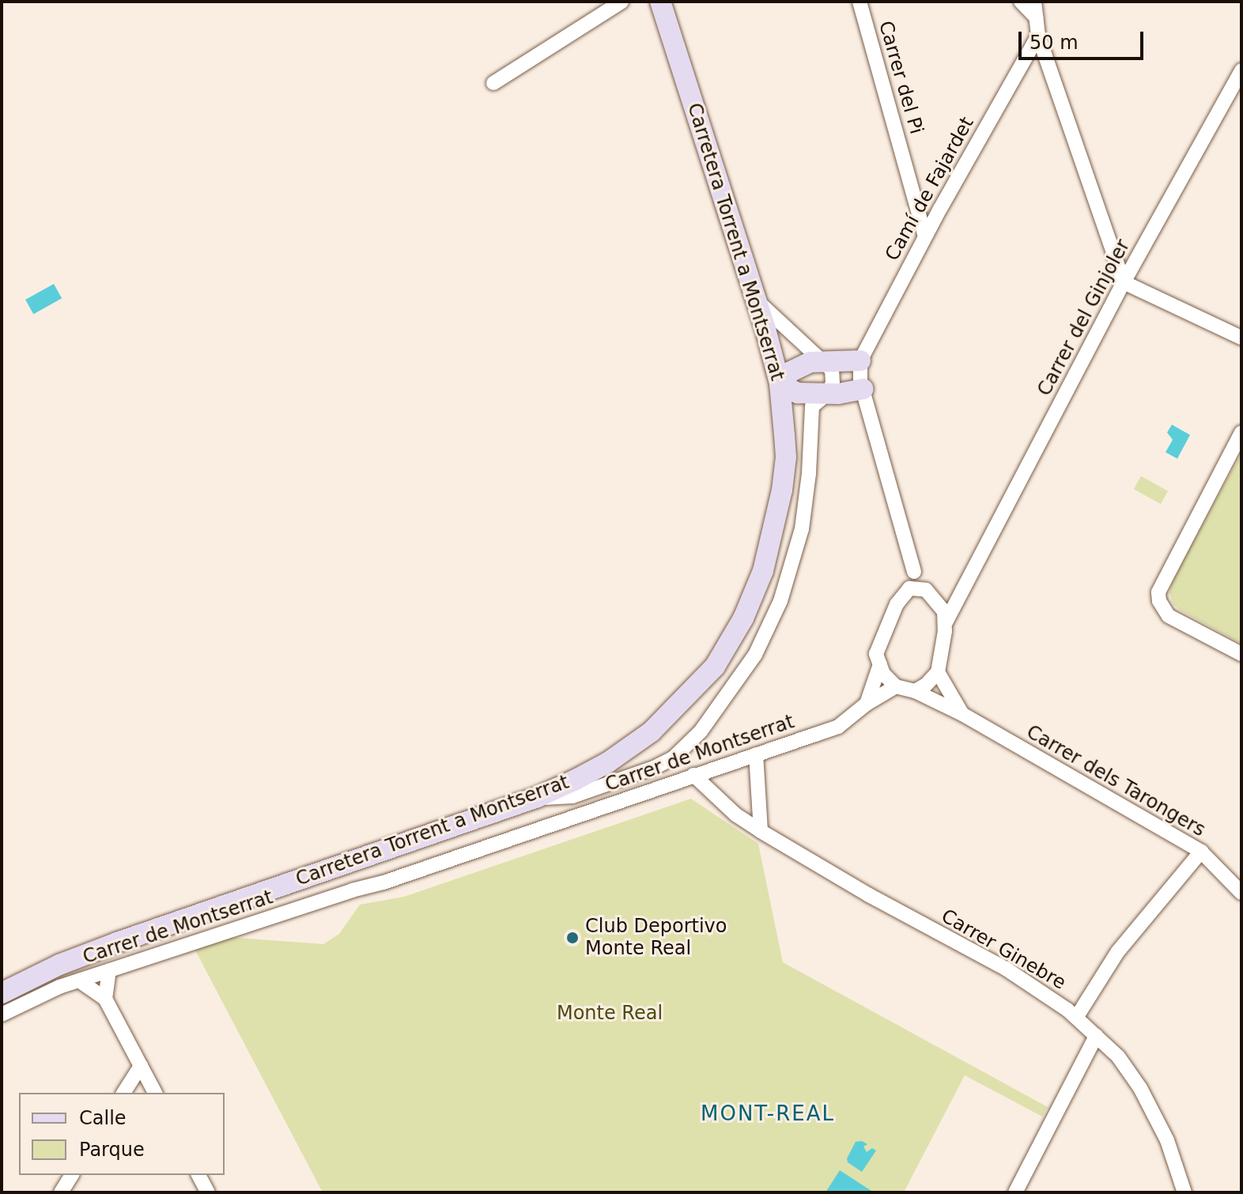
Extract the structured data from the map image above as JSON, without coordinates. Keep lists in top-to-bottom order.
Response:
{
  "streets": {
    "main road": ["Carretera Torrent a Montserrat"],
    "street": [
      "Carrer del Pi",
      "Camí de Fajardet",
      "Carrer del Ginjoler",
      "Carrer de Montserrat",
      "Carrer dels Tarongers",
      "Carrer Ginebre"
    ]
  },
  "crossings": [
    ["Carrer del Pi", "Camí de Fajardet"],
    ["Carretera Torrent a Montserrat", "Carrer de Montserrat"],
    ["Carrer del Ginjoler", "Carrer de Montserrat"],
    ["Carrer del Ginjoler", "Carrer dels Tarongers"],
    ["Carrer de Montserrat", "Carrer dels Tarongers"],
    ["Carrer de Montserrat", "Carrer Ginebre"]
  ],
  "districts": ["MONT-REAL"],
  "parks": ["Monte Real"],
  "places": ["Club Deportivo Monte Real"],
  "legend": ["Calle", "Parque"],
  "scale_bar": "50 m"
}
